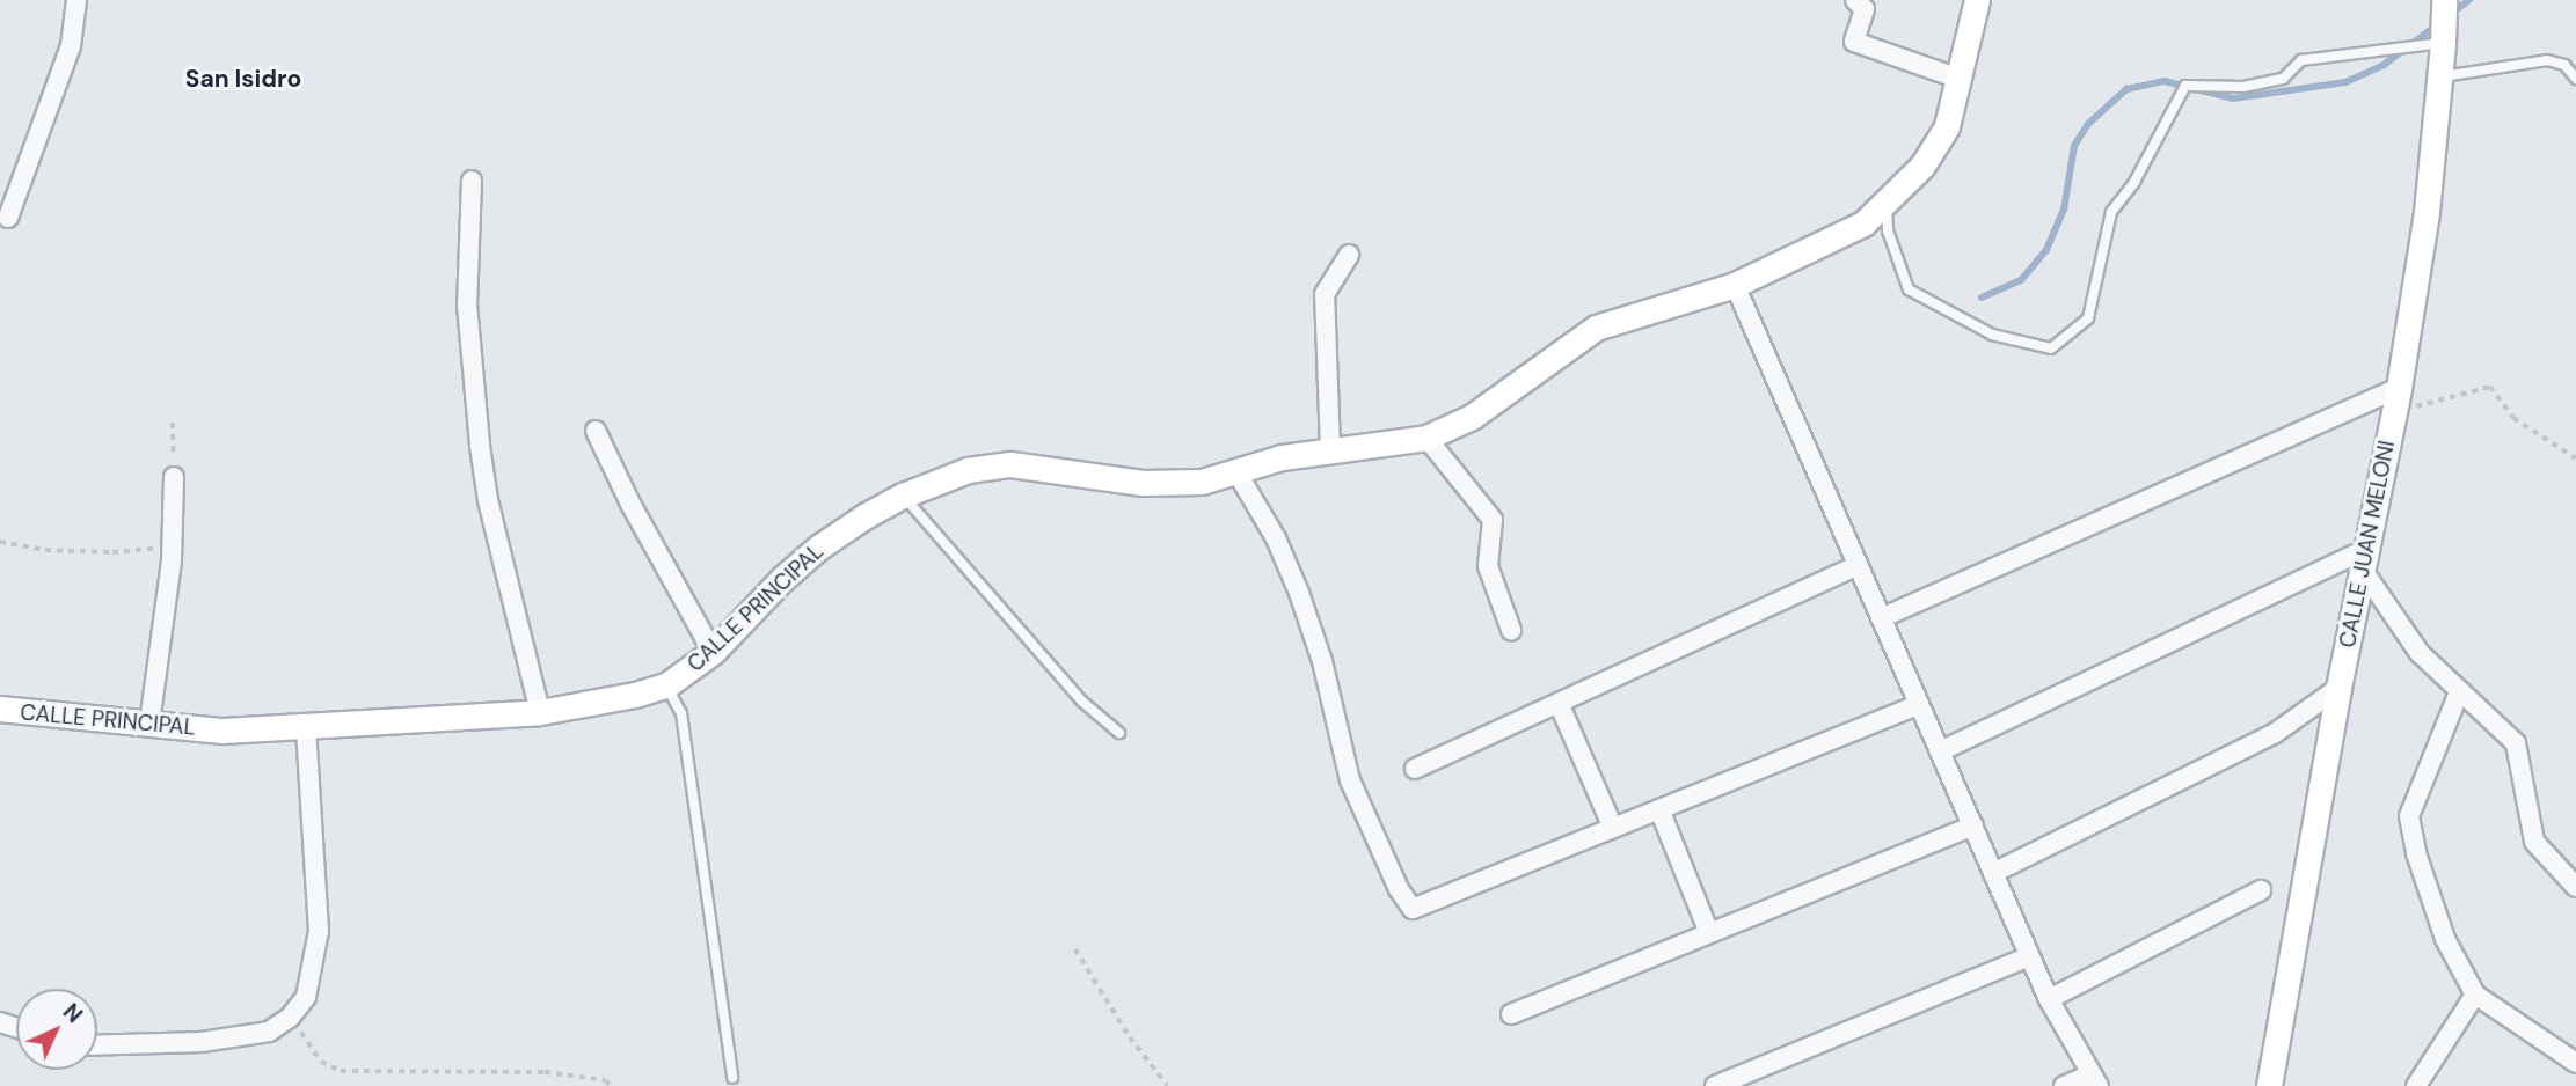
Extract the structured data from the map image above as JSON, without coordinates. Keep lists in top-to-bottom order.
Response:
{
  "streets": {
    "street": ["CALLE JUAN MELONI", "CALLE PRINCIPAL"]
  },
  "districts": ["San Isidro"],
  "north": "top right"
}
